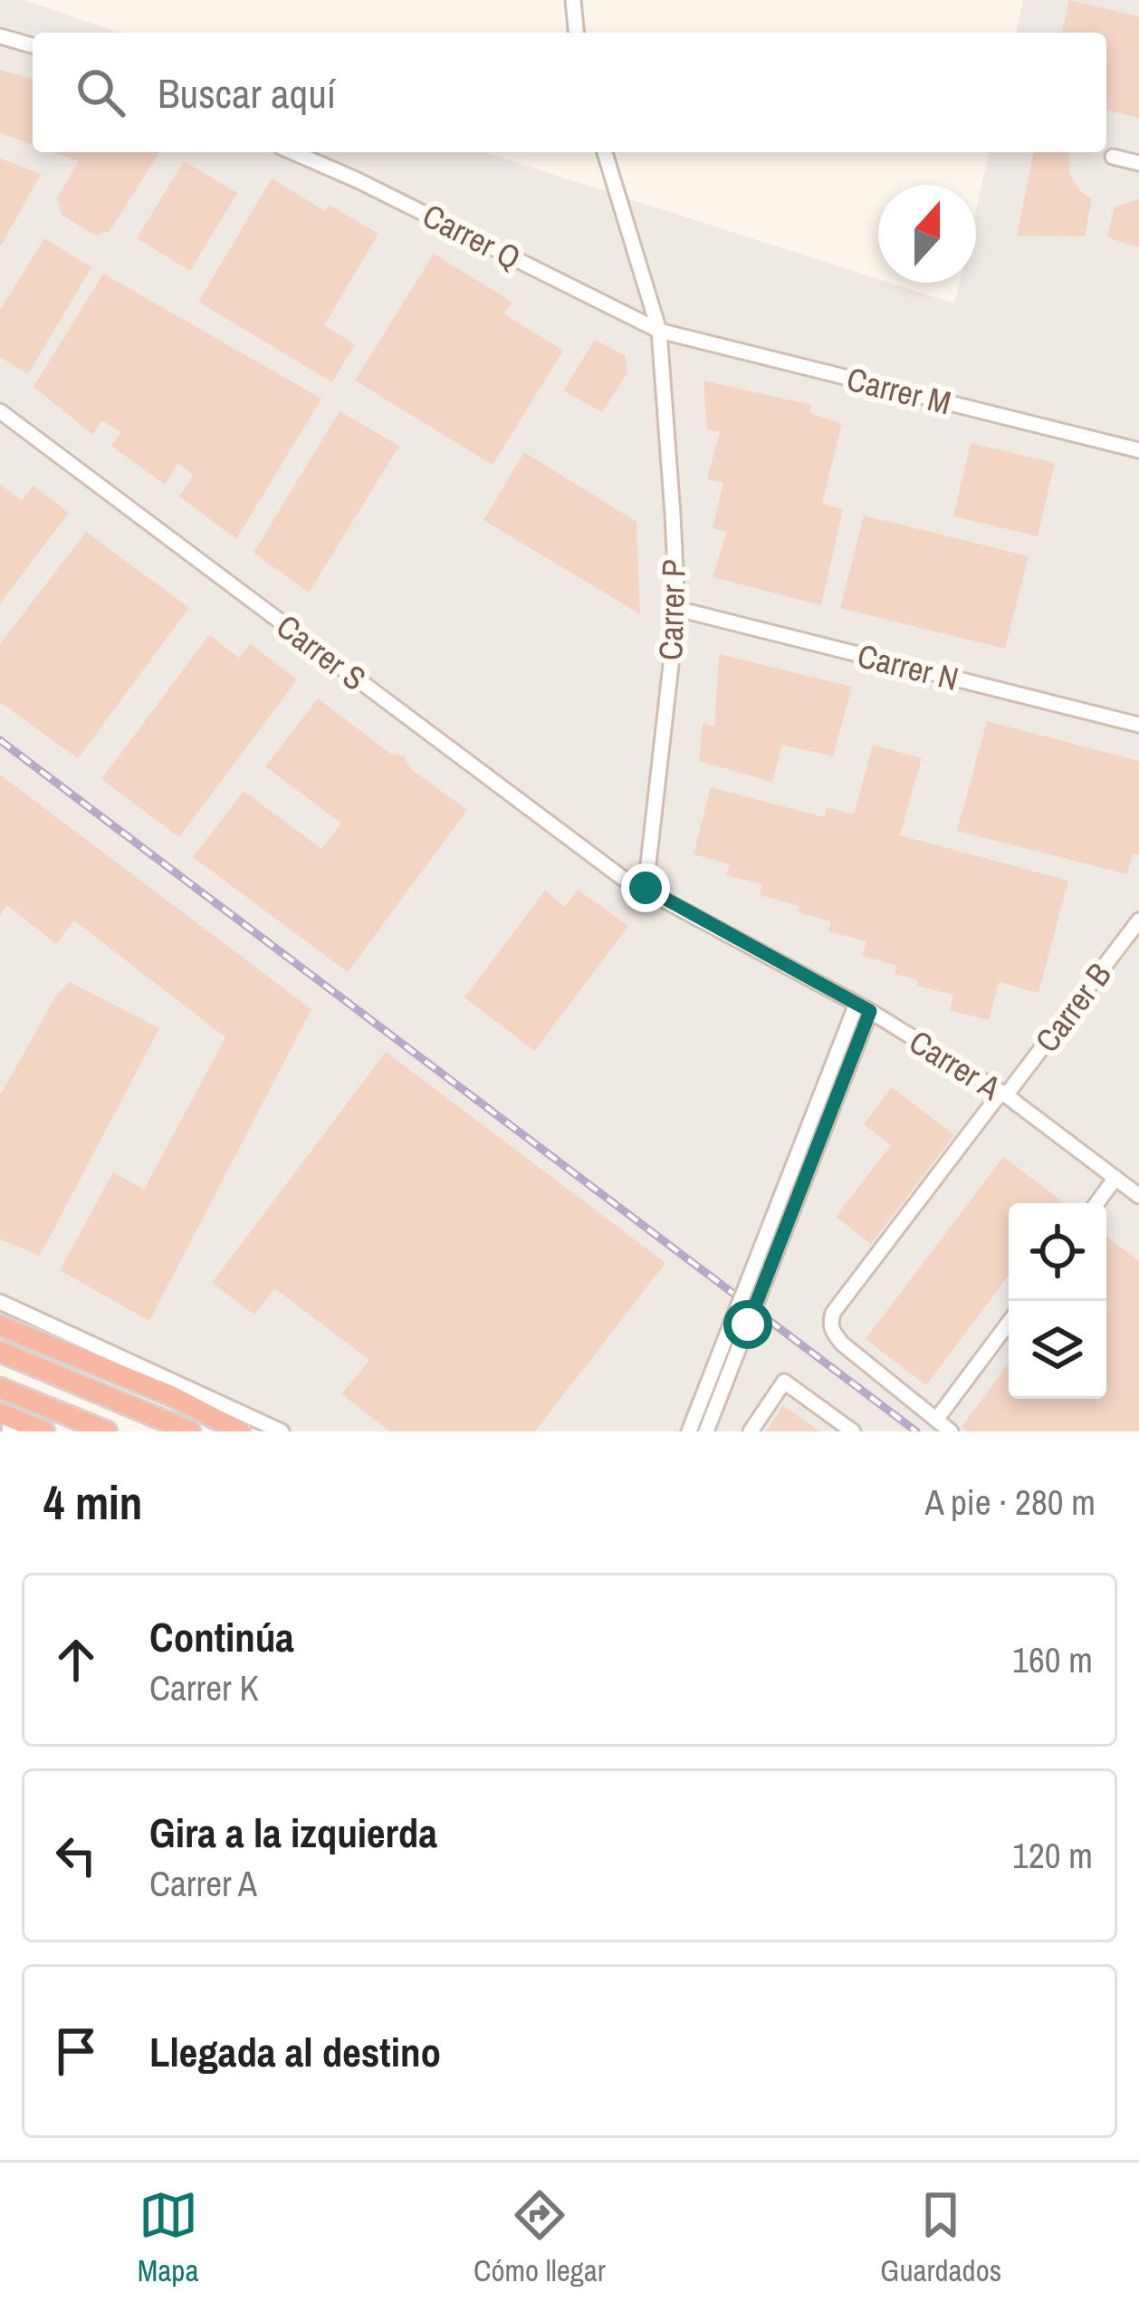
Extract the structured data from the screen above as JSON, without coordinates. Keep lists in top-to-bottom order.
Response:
{
  "streets": {
    "street": [
      "Carrer Q",
      "Carrer M",
      "Carrer P",
      "Carrer S",
      "Carrer N",
      "Carrer B",
      "Carrer A"
    ]
  },
  "crossings": [
    ["Carrer Q", "Carrer M"],
    ["Carrer Q", "Carrer P"],
    ["Carrer M", "Carrer P"],
    ["Carrer P", "Carrer S"],
    ["Carrer P", "Carrer N"],
    ["Carrer P", "Carrer A"],
    ["Carrer S", "Carrer A"],
    ["Carrer B", "Carrer A"]
  ],
  "north": "top",
  "page": {
    "search": "Buscar aquí",
    "heading": ["4 min", "A pie · 280 m"],
    "list": [
      ["Continúa", "Carrer K", "160 m"],
      ["Gira a la izquierda", "Carrer A", "120 m"],
      "Llegada al destino"
    ],
    "nav": ["Mapa", "Cómo llegar", "Guardados"]
  }
}
